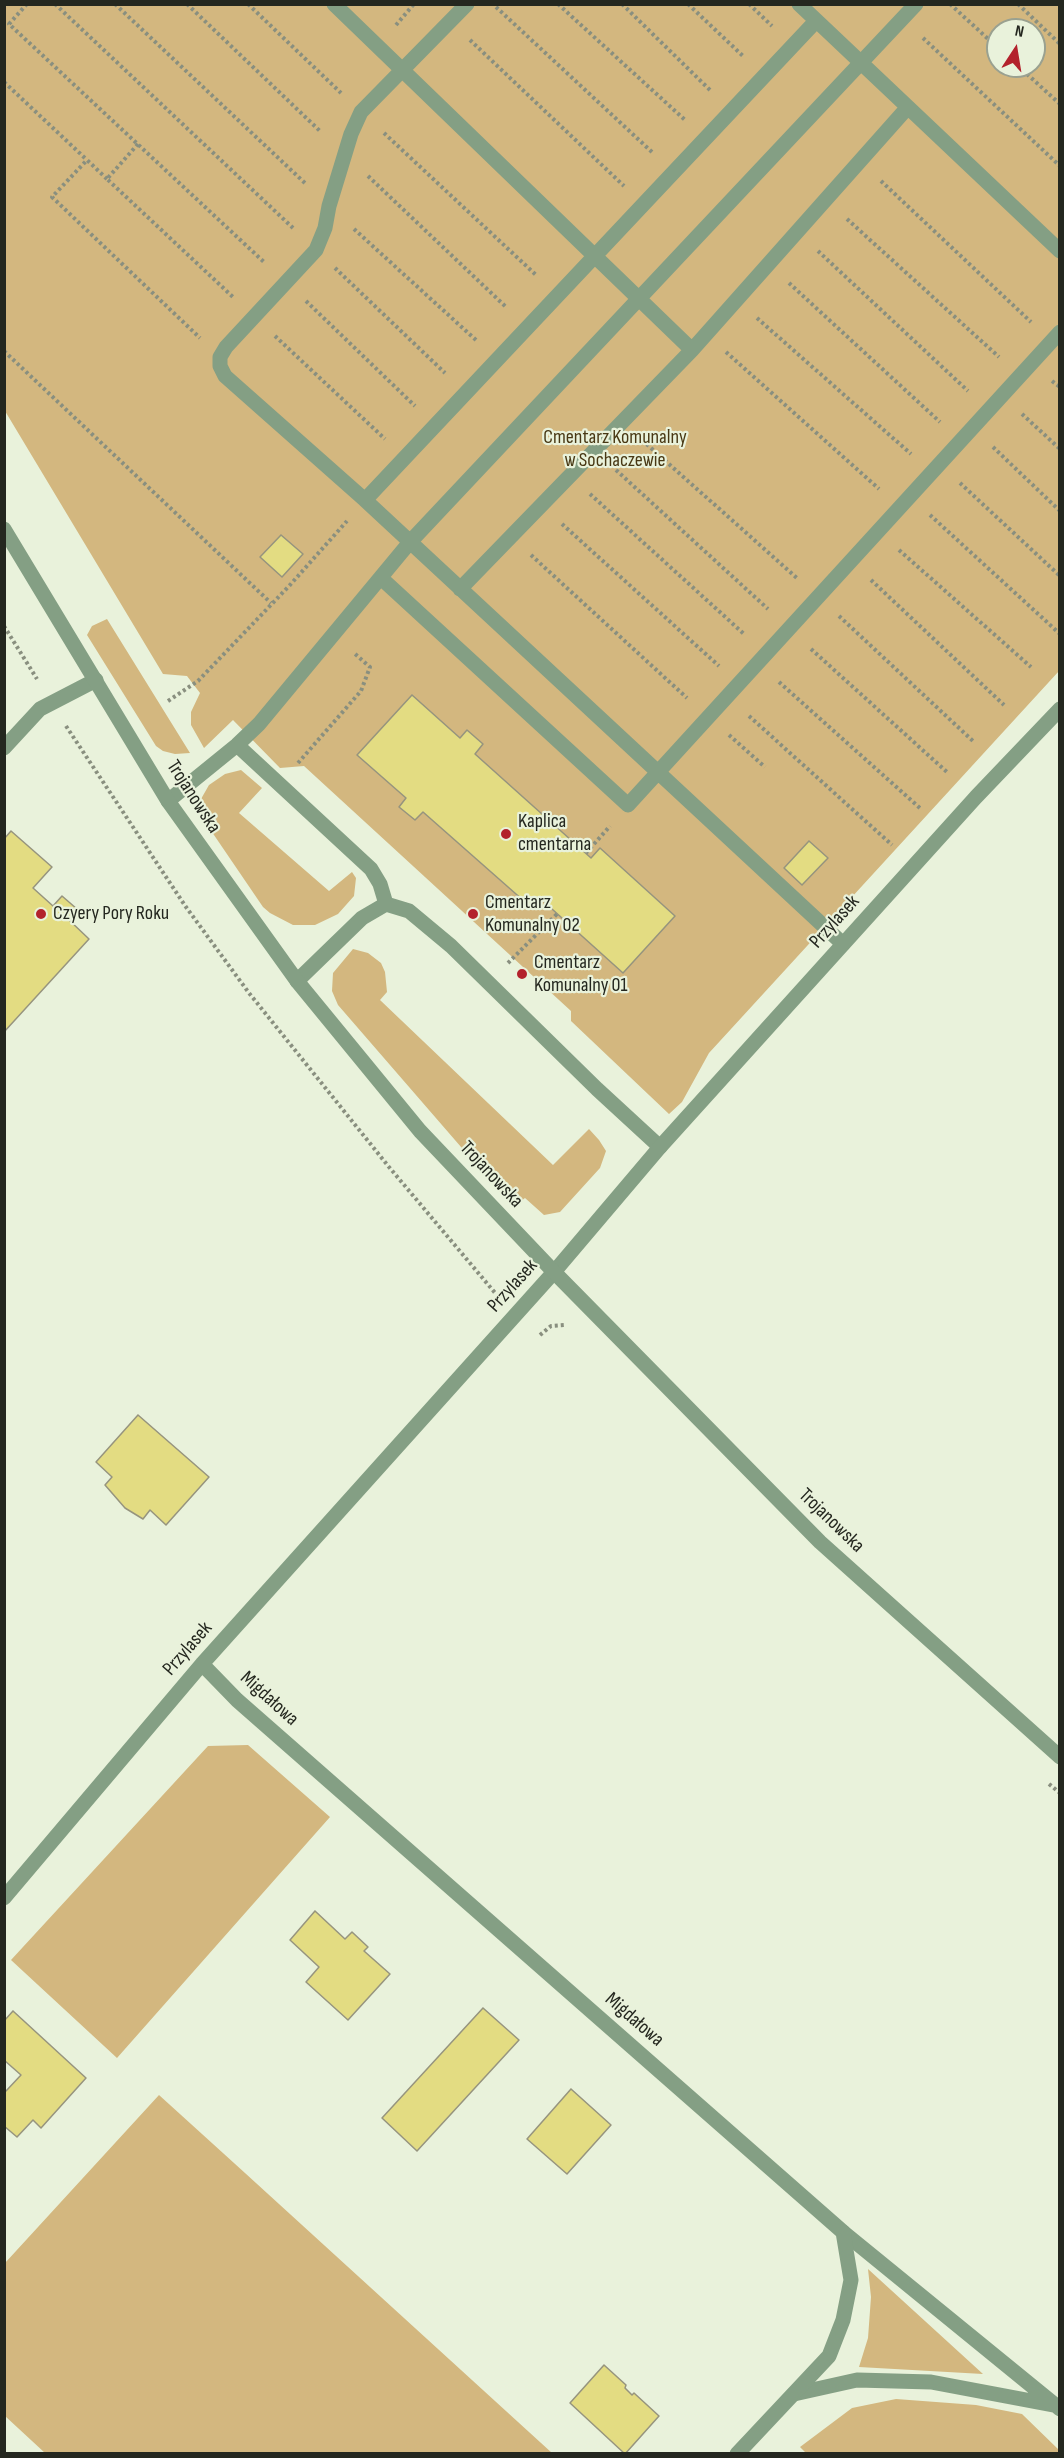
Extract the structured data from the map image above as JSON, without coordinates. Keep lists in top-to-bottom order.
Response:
{
  "streets": {
    "street": ["Trojanowska", "Przylasek", "Migdałowa"]
  },
  "crossings": [
    ["Trojanowska", "Przylasek"],
    ["Przylasek", "Migdałowa"]
  ],
  "parks": ["Cmentarz Komunalny w Sochaczewie"],
  "places": [
    "Kaplica cmentarna",
    "Czyery Pory Roku",
    "Cmentarz Komunalny 02",
    "Cmentarz Komunalny 01"
  ],
  "north": "top"
}
